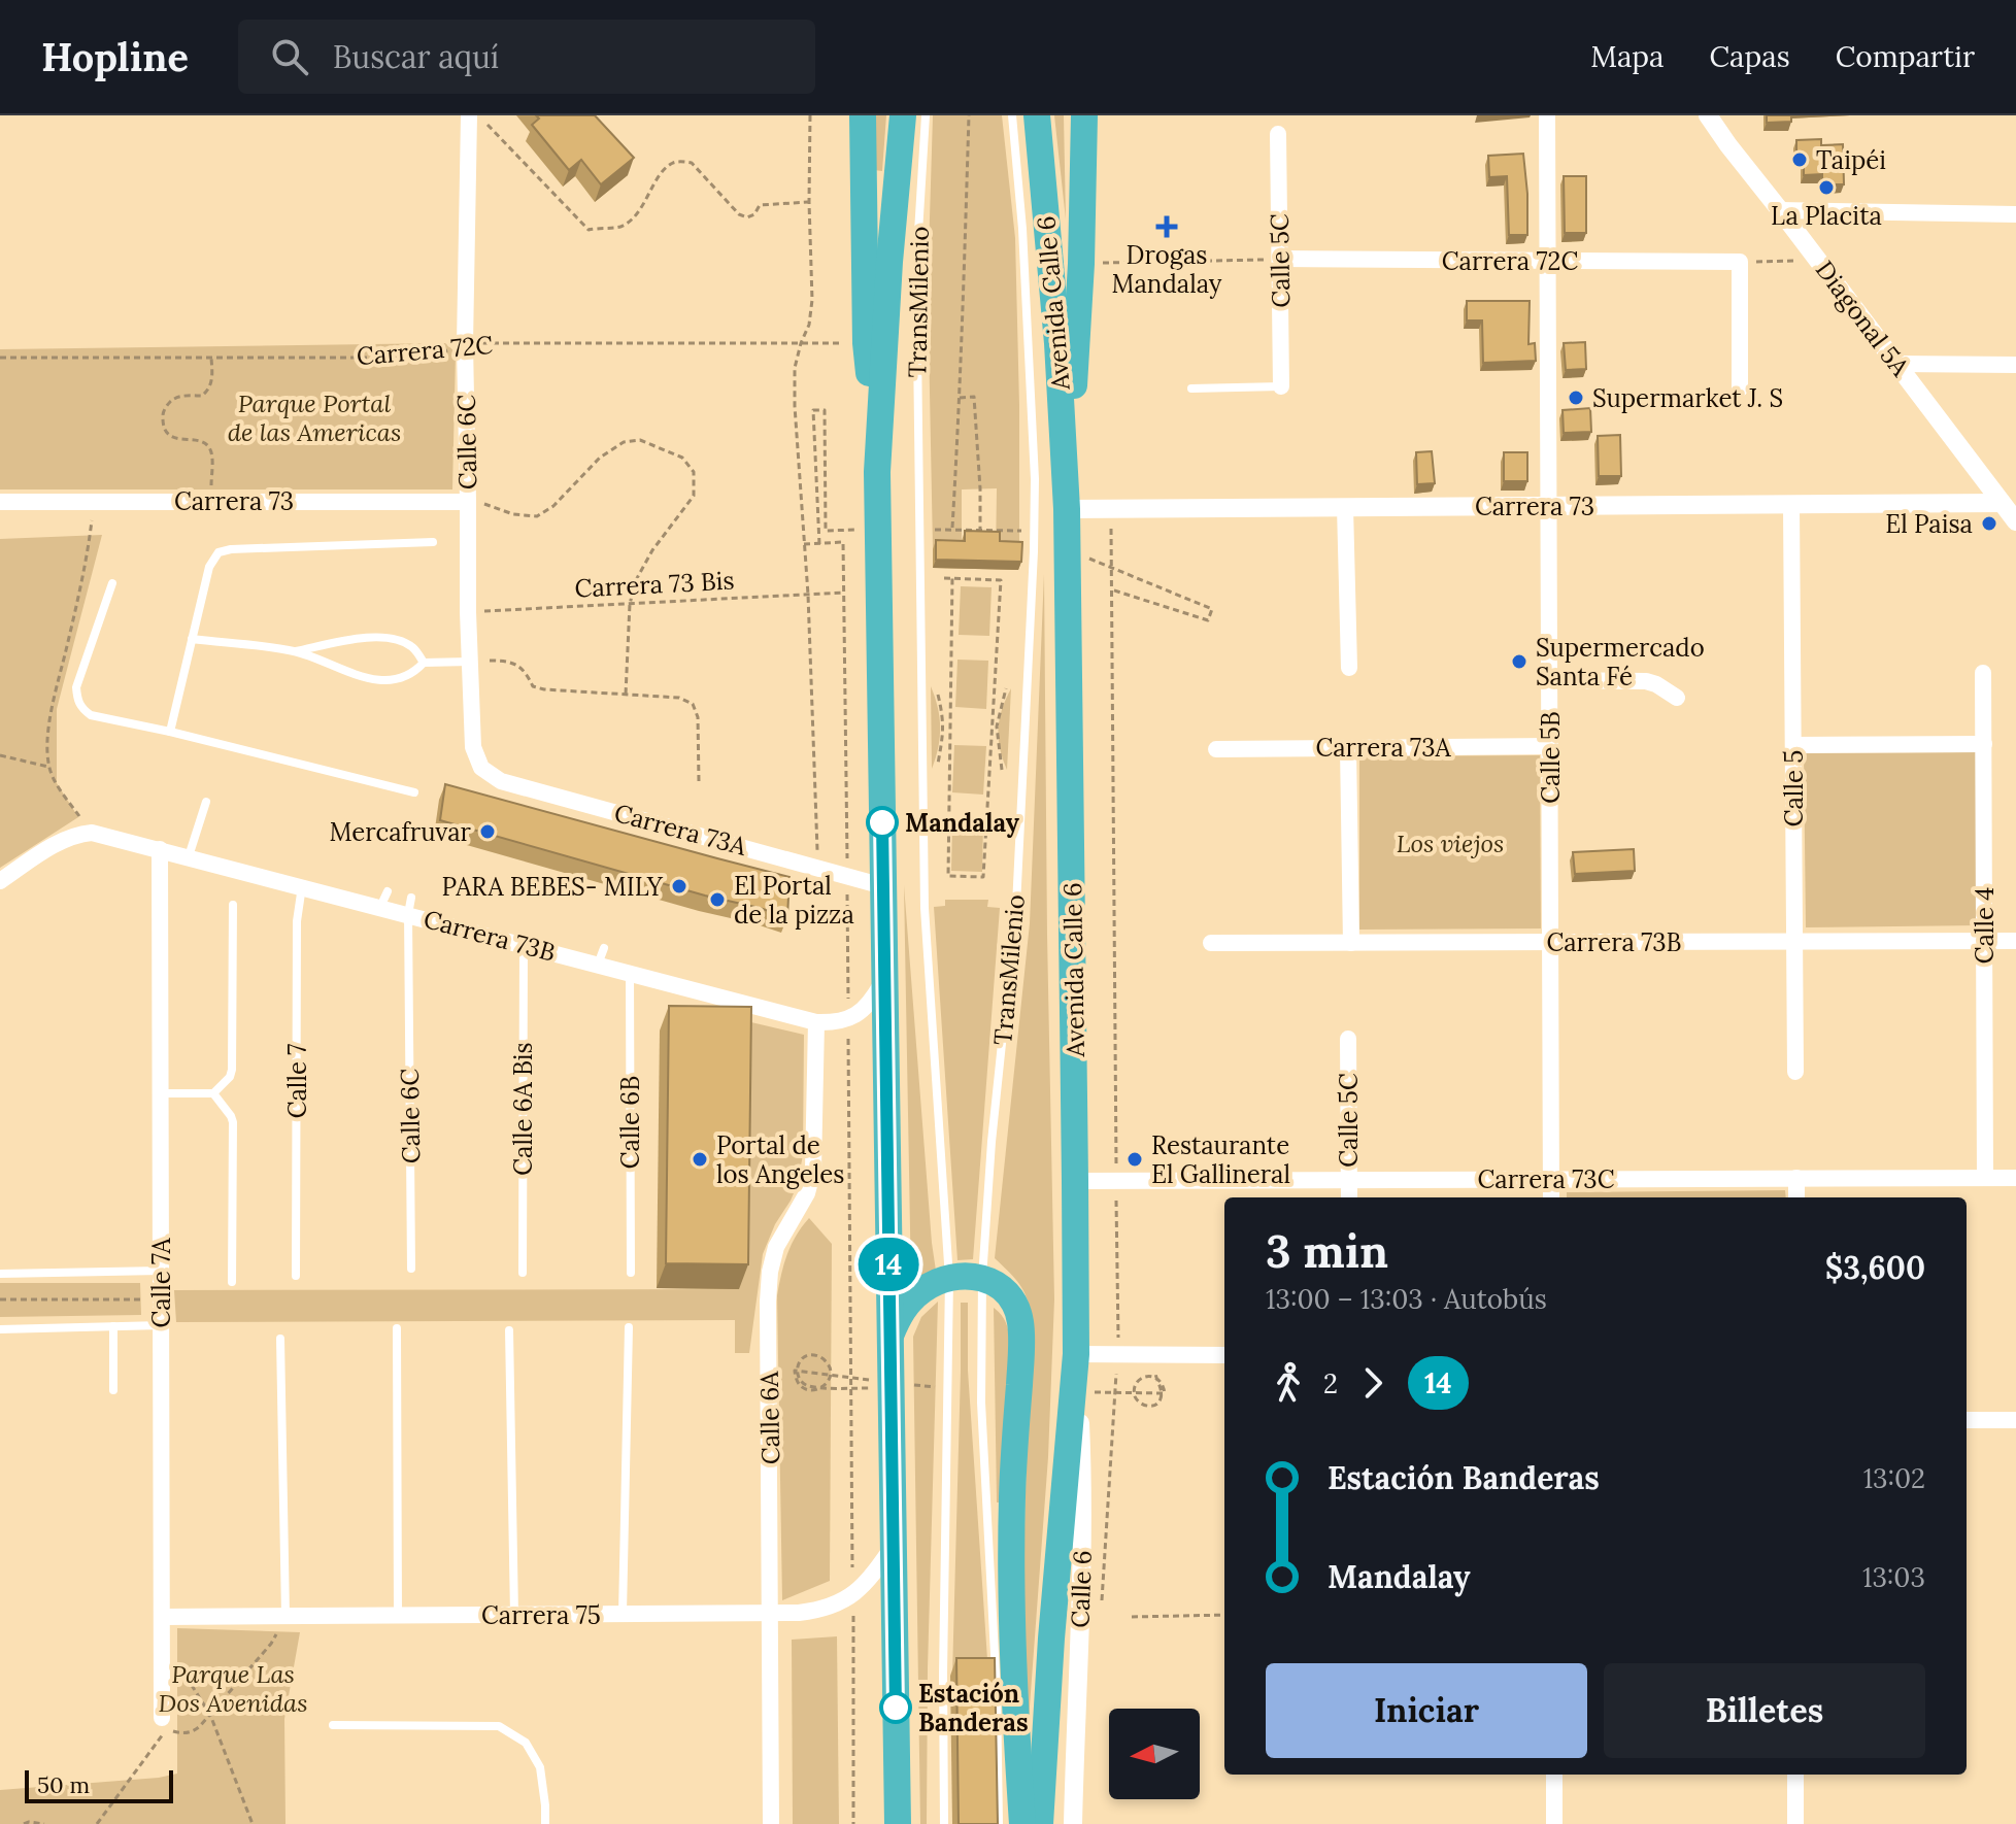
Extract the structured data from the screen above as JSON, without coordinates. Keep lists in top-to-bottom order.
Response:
{
  "streets": {
    "highway": ["Avenida Calle 6"],
    "street": [
      "Calle 5C",
      "Carrera 72C",
      "Diagonal 5A",
      "Calle 6C",
      "Carrera 73",
      "Carrera 73A",
      "Calle 5B",
      "Calle 5",
      "Calle 4",
      "Carrera 73B",
      "Carrera 73C",
      "Calle 7A",
      "Calle 6A",
      "Calle 6",
      "Carrera 75"
    ],
    "lane": [
      "TransMilenio",
      "Calle 7",
      "Calle 6A Bis",
      "Calle 6B"
    ],
    "path": ["Carrera 73 Bis"]
  },
  "crossings": [
    ["Calle 5C", "Carrera 72C"],
    ["Calle 5C", "Carrera 73C"],
    ["Carrera 72C", "Calle 6C"],
    ["Carrera 72C", "Calle 5B"],
    ["Avenida Calle 6", "Carrera 73"],
    ["Avenida Calle 6", "Carrera 73C"],
    ["Avenida Calle 6", "Calle 6"],
    ["Diagonal 5A", "Carrera 73"],
    ["Calle 6C", "Carrera 73"],
    ["Calle 6C", "Carrera 73 Bis"],
    ["Calle 6C", "Carrera 73A"],
    ["Calle 6C", "Carrera 73B"],
    ["Carrera 73", "Calle 5B"],
    ["Carrera 73", "Calle 5"],
    ["Carrera 73A", "Calle 5B"],
    ["Calle 5B", "Carrera 73B"],
    ["Calle 5B", "Carrera 73C"],
    ["Calle 5", "Carrera 73B"],
    ["Calle 4", "Carrera 73B"],
    ["Calle 4", "Carrera 73C"],
    ["Carrera 73B", "Calle 7"],
    ["Carrera 73B", "Calle 6A Bis"],
    ["Carrera 73B", "Calle 6B"],
    ["Carrera 73B", "Calle 7A"],
    ["Carrera 73B", "Calle 6A"],
    ["Calle 7A", "Carrera 75"],
    ["Calle 6A", "Carrera 75"]
  ],
  "parks": ["Parque Portal de las Americas", "Los viejos", "Parque Las Dos Avenidas"],
  "places": {
    "other": [
      "Taipéi",
      "La Placita",
      "Supermarket J. S",
      "El Paisa",
      "Supermercado Santa Fé",
      "Mandalay",
      "Mercafruvar",
      "PARA BEBES- MILY",
      "El Portal de la pizza",
      "Portal de los Angeles",
      "Restaurante El Gallineral",
      "Estación Banderas"
    ],
    "health": ["Drogas Mandalay"]
  },
  "lines": ["bus line 14"],
  "scale_bar": "50 m",
  "north": "left",
  "page": {
    "header": "Hopline",
    "search": "Buscar aquí",
    "nav": ["Mapa", "Capas", "Compartir"],
    "on_map": "14",
    "heading": ["3 min", "13:00 – 13:03 · Autobús", "$3,600"],
    "legs": ["2", "14"],
    "list": [
      {
        "name": "Estación Banderas",
        "value": "13:02"
      },
      {
        "name": "Mandalay",
        "value": "13:03"
      }
    ],
    "buttons": ["Iniciar", "Billetes"],
    "scale": "50 m"
  }
}
